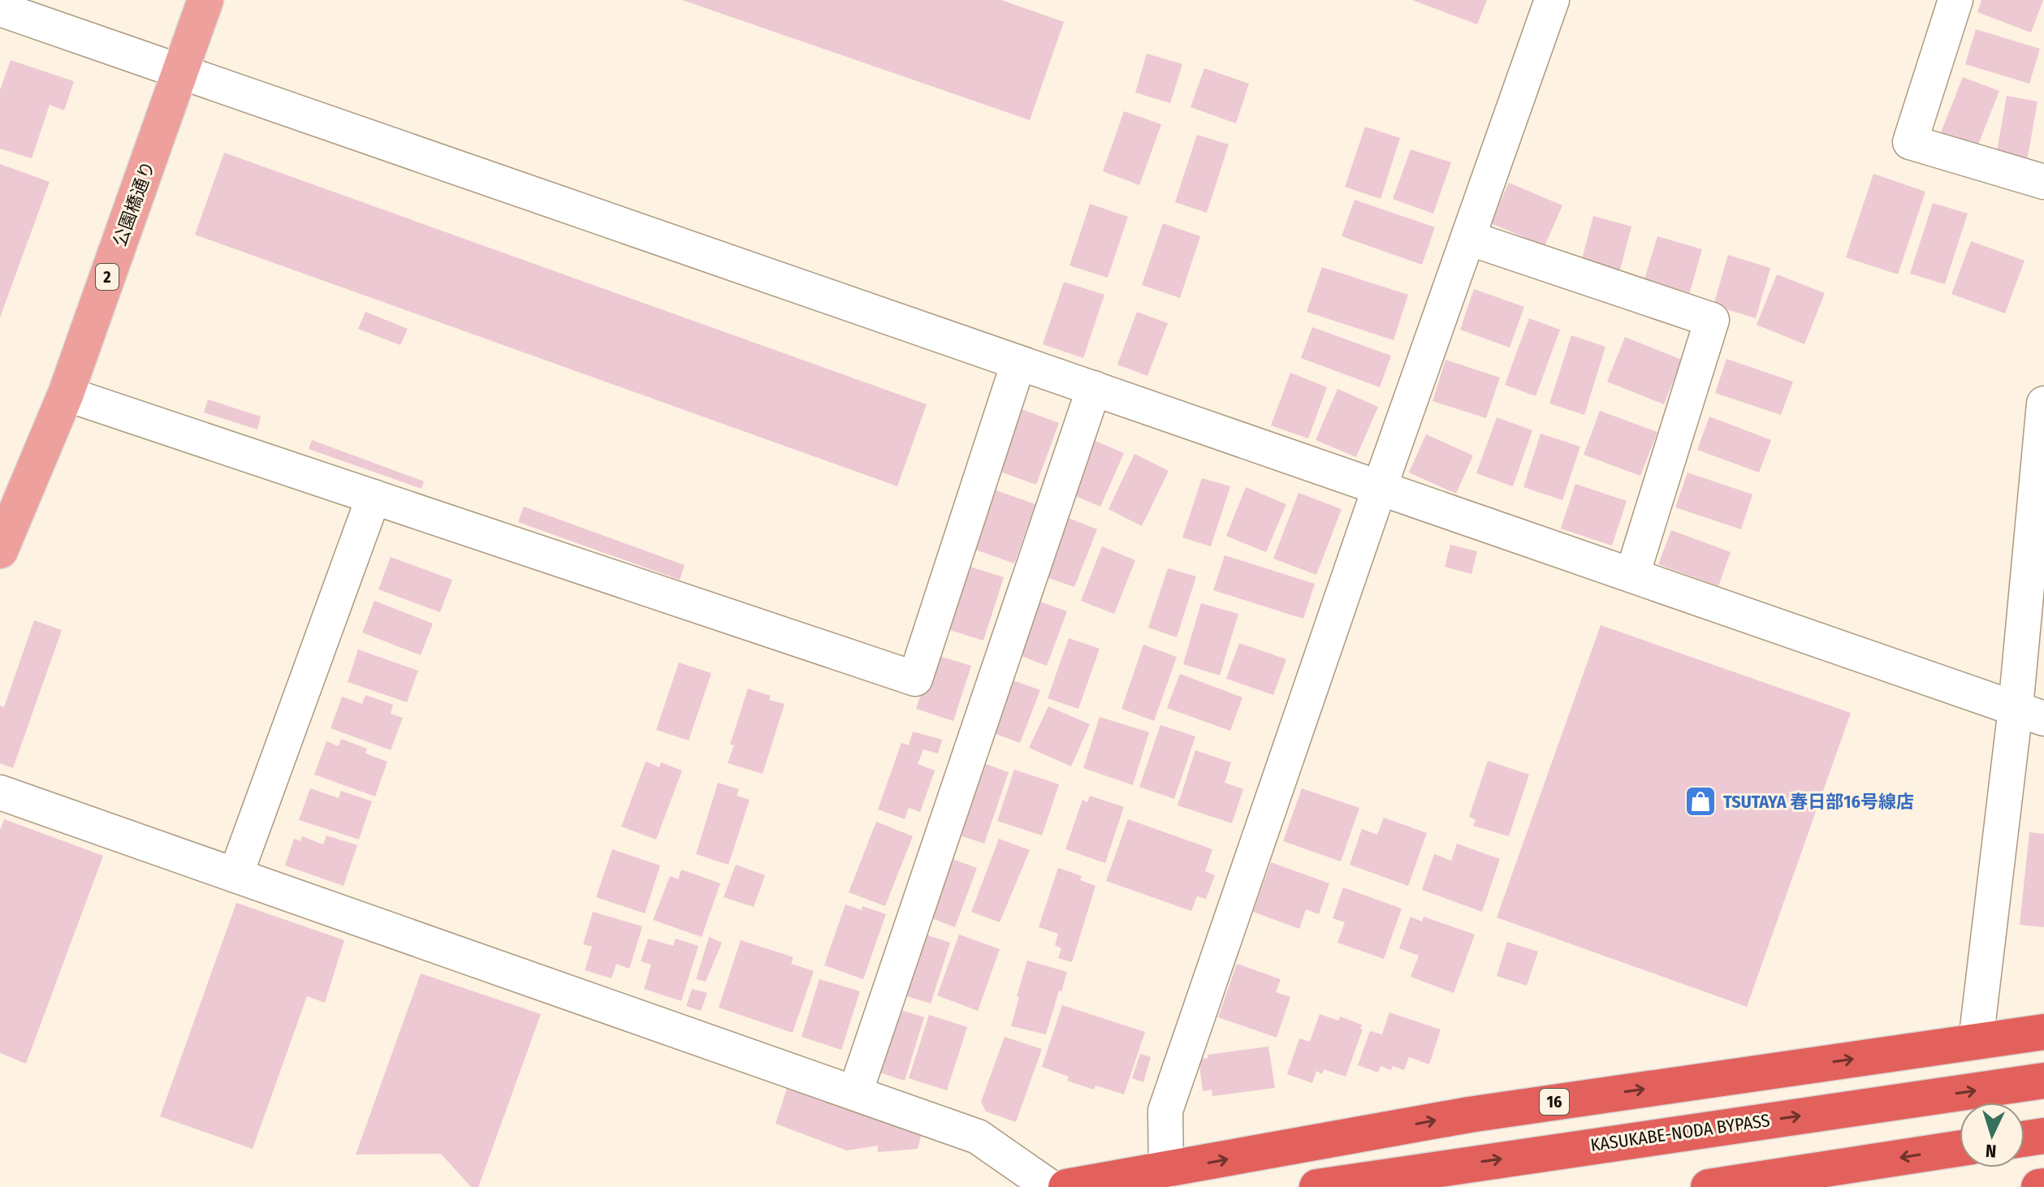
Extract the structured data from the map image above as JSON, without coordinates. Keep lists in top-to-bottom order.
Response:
{
  "streets": {
    "highway": ["16", "KASUKABE-NODA BYPASS"],
    "main road": ["公園橋通り", "2"]
  },
  "places": {
    "shop": ["TSUTAYA 春日部16号線店"]
  },
  "north": "bottom"
}
